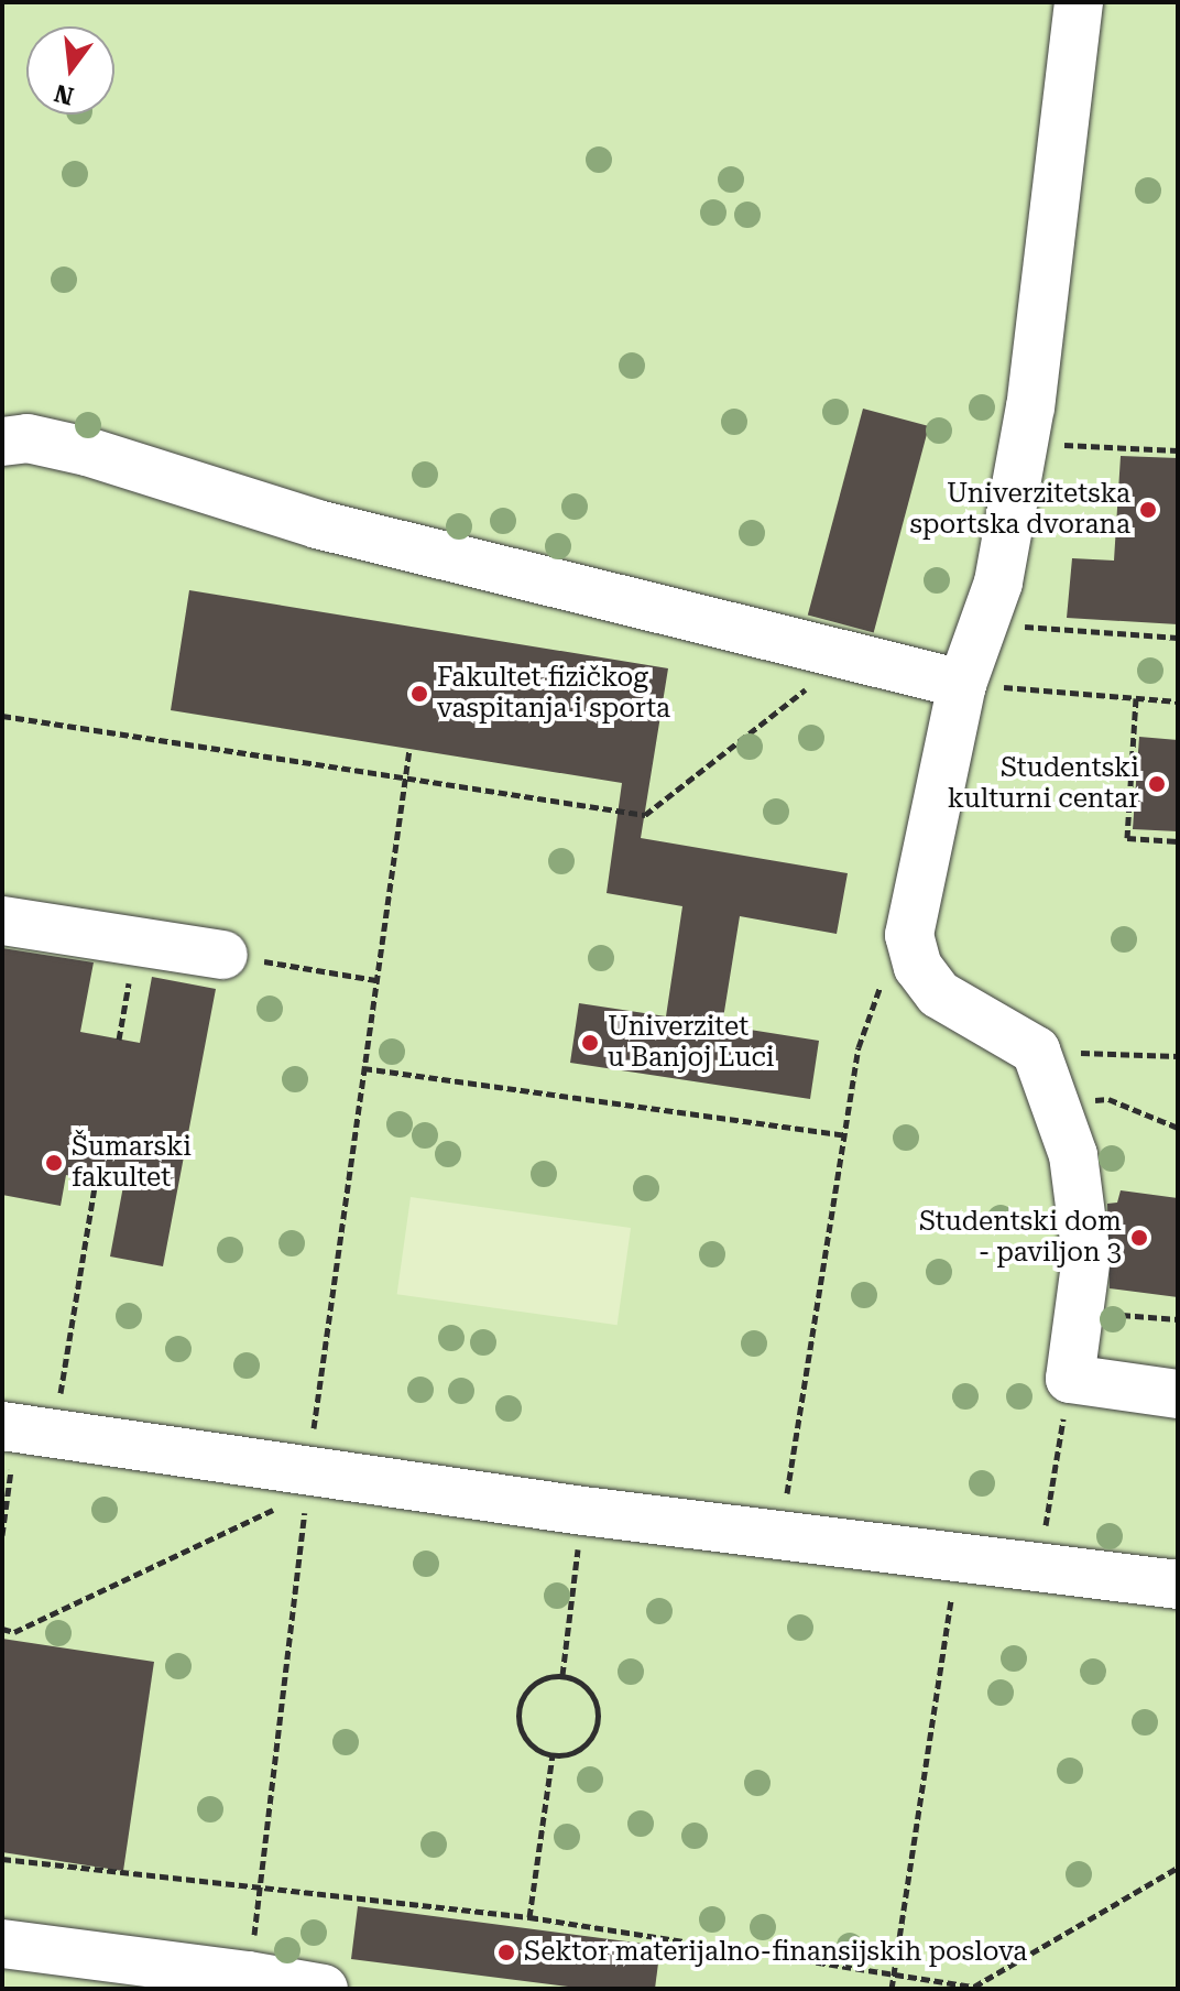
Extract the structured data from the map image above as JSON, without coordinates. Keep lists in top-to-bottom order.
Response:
{
  "places": [
    "Univerzitetska sportska dvorana",
    "Fakultet fizičkog vaspitanja i sporta",
    "Studentski kulturni centar",
    "Univerzitet u Banjoj Luci",
    "Šumarski fakultet",
    "Studentski dom - paviljon 3",
    "Sektor materijalno-finansijskih poslova"
  ],
  "north": "bottom"
}
